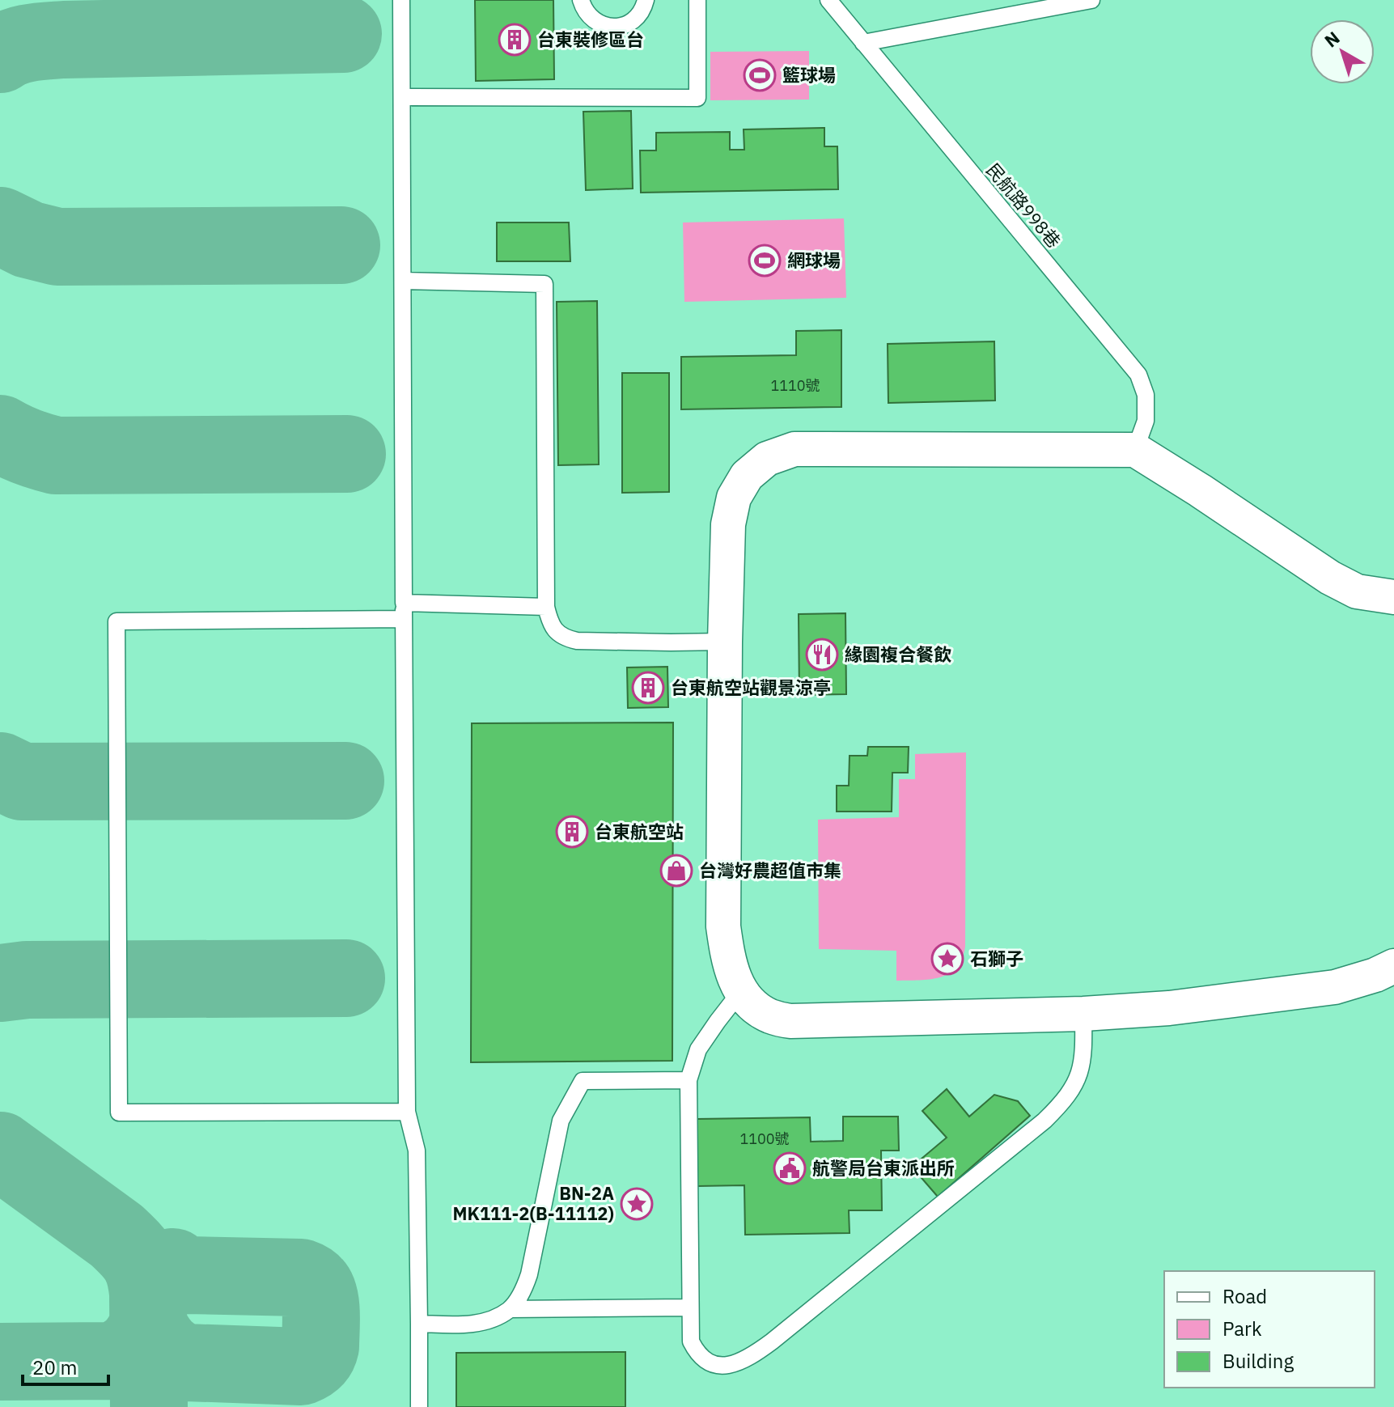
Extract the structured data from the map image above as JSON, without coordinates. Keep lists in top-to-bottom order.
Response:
{
  "streets": {
    "lane": ["民航路998巷"]
  },
  "places": {
    "building": ["台東裝修區台", "台東航空站觀景涼亭", "台東航空站"],
    "sports": ["籃球場", "網球場"],
    "restaurant": ["緣園複合餐飲"],
    "shop": ["台灣好農超值市集"],
    "place": ["石獅子", "BN-2A MK111-2(B-11112)"],
    "public building": ["航警局台東派出所"]
  },
  "house_numbers": ["1110號", "1100號"],
  "legend": ["Road", "Park", "Building"],
  "scale_bar": "20 m",
  "north": "top left"
}
